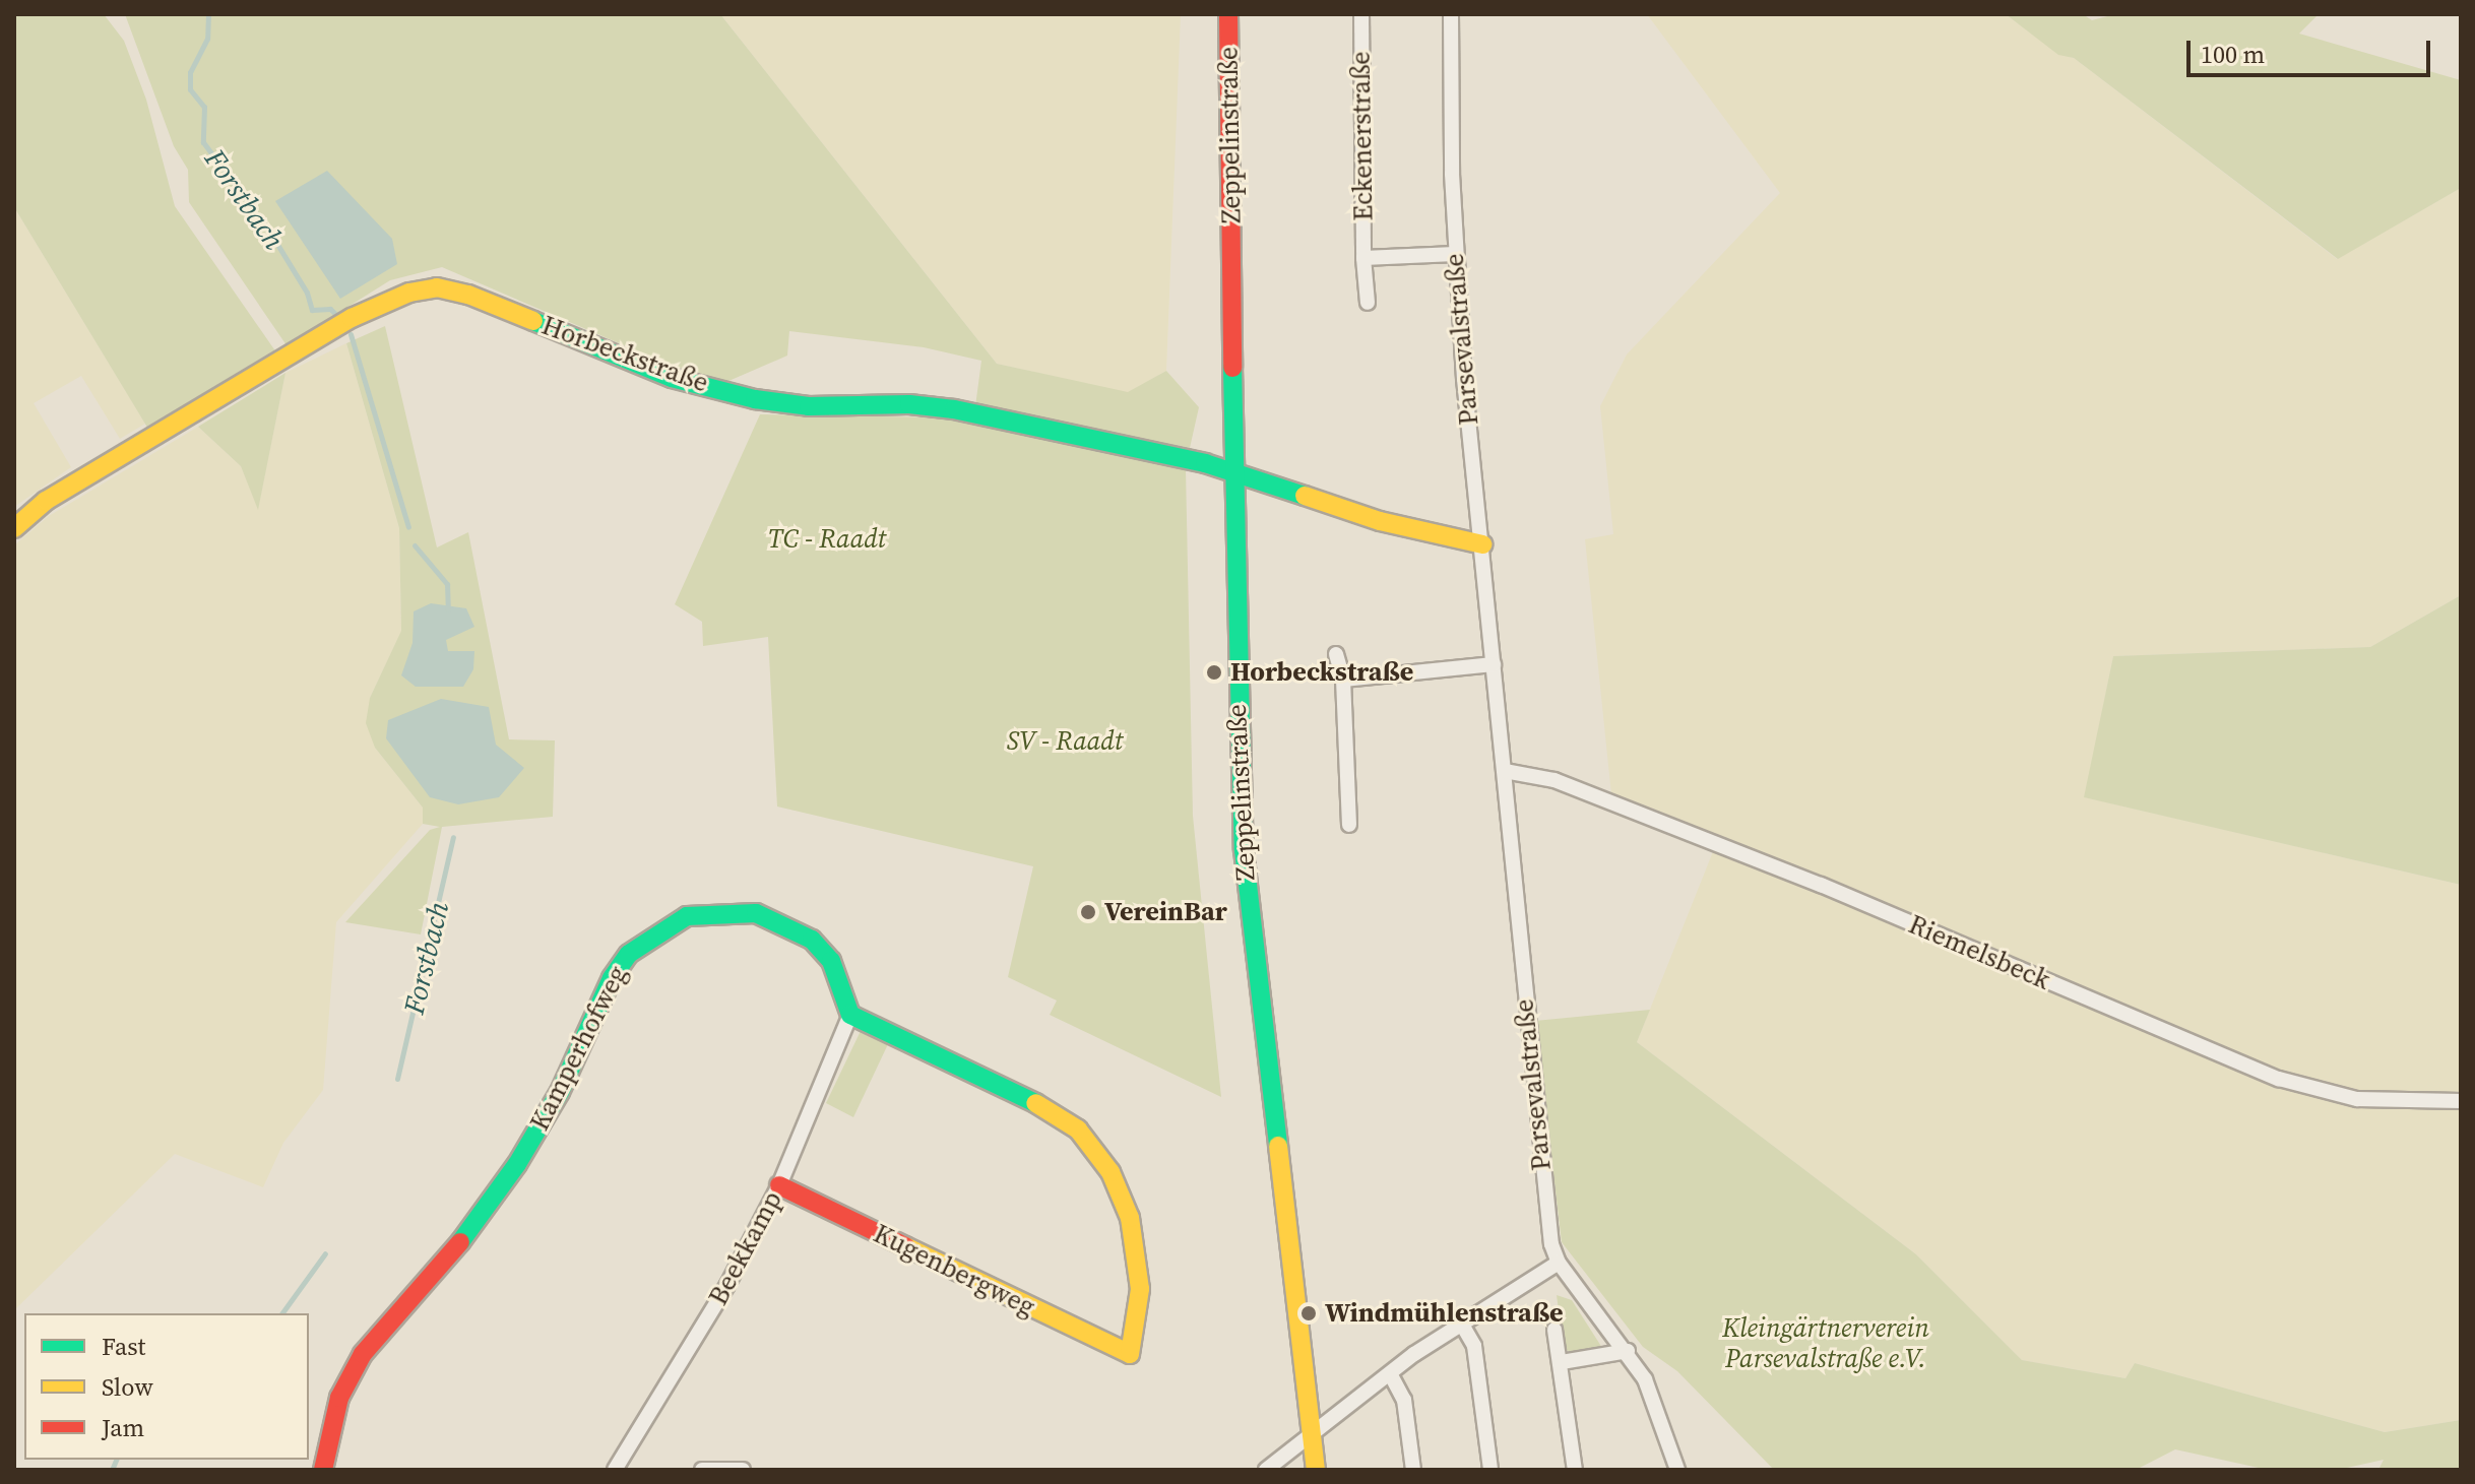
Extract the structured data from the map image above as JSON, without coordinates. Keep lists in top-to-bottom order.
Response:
{
  "streets": {
    "street": [
      "Zeppelinstraße",
      "Eckenerstraße",
      "Parsevalstraße",
      "Horbeckstraße",
      "Riemelsbeck",
      "Kamperhofweg",
      "Beekkamp",
      "Kugenbergweg"
    ]
  },
  "crossings": [
    ["Zeppelinstraße", "Horbeckstraße"],
    ["Eckenerstraße", "Parsevalstraße"],
    ["Parsevalstraße", "Horbeckstraße"],
    ["Parsevalstraße", "Riemelsbeck"],
    ["Kamperhofweg", "Beekkamp"],
    ["Kamperhofweg", "Kugenbergweg"],
    ["Beekkamp", "Kugenbergweg"]
  ],
  "water": ["Forstbach"],
  "parks": ["TC - Raadt", "SV - Raadt", "Kleingärtnerverein Parsevalstraße e.V."],
  "places": ["Horbeckstraße", "VereinBar", "Windmühlenstraße"],
  "legend": ["Fast", "Slow", "Jam"],
  "scale_bar": "100 m"
}
